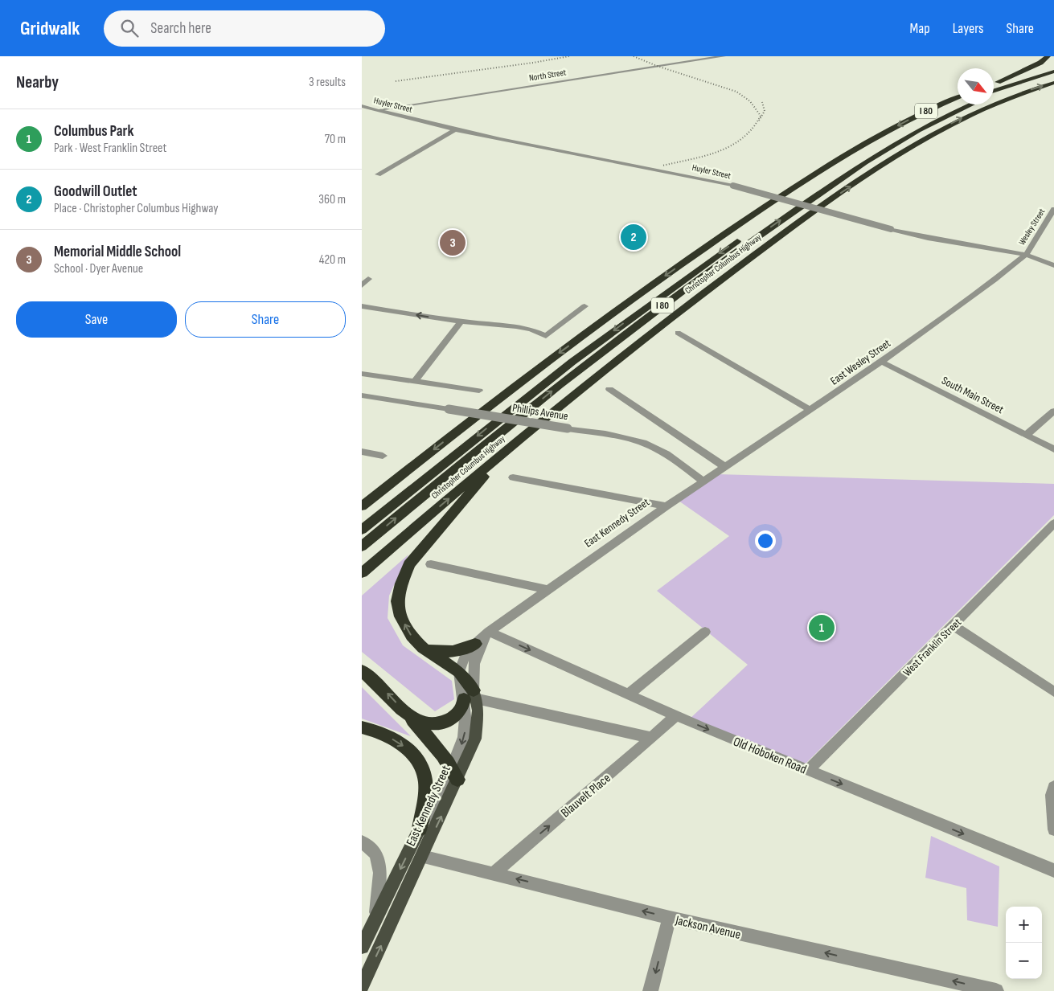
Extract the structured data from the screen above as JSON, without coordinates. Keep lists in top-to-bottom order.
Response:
{
  "streets": {
    "highway": ["I 80", "Christopher Columbus Highway"],
    "main road": ["East Kennedy Street"],
    "street": [
      "North Street",
      "Huyler Street",
      "Wesley Street",
      "East Wesley Street",
      "South Main Street",
      "Phillips Avenue",
      "West Franklin Street",
      "Old Hoboken Road",
      "Blauvelt Place",
      "Jackson Avenue"
    ]
  },
  "crossings": [
    ["North Street", "Huyler Street"],
    ["Huyler Street", "Wesley Street"],
    ["Huyler Street", "East Wesley Street"],
    ["Wesley Street", "East Wesley Street"],
    ["East Wesley Street", "South Main Street"],
    ["East Wesley Street", "Phillips Avenue"],
    ["East Wesley Street", "East Kennedy Street"],
    ["Phillips Avenue", "East Kennedy Street"],
    ["East Kennedy Street", "Old Hoboken Road"],
    ["East Kennedy Street", "Jackson Avenue"],
    ["West Franklin Street", "Old Hoboken Road"],
    ["Old Hoboken Road", "Blauvelt Place"],
    ["Blauvelt Place", "Jackson Avenue"]
  ],
  "one_way": ["Blauvelt Place", "Jackson Avenue"],
  "north": "bottom right",
  "page": {
    "header": "Gridwalk",
    "search": "Search here",
    "nav": ["Map", "Layers", "Share"],
    "heading": ["Nearby", "3 results"],
    "list": [
      {
        "mark": "1",
        "name": "Columbus Park",
        "note": "Park · West Franklin Street",
        "value": "70 m"
      },
      {
        "mark": "2",
        "name": "Goodwill Outlet",
        "note": "Place · Christopher Columbus Highway",
        "value": "360 m"
      },
      {
        "mark": "3",
        "name": "Memorial Middle School",
        "note": "School · Dyer Avenue",
        "value": "420 m"
      }
    ],
    "pins": ["2", "3", "1"],
    "buttons": ["Save", "Share"],
    "map_buttons": ["+", "−"]
  }
}
